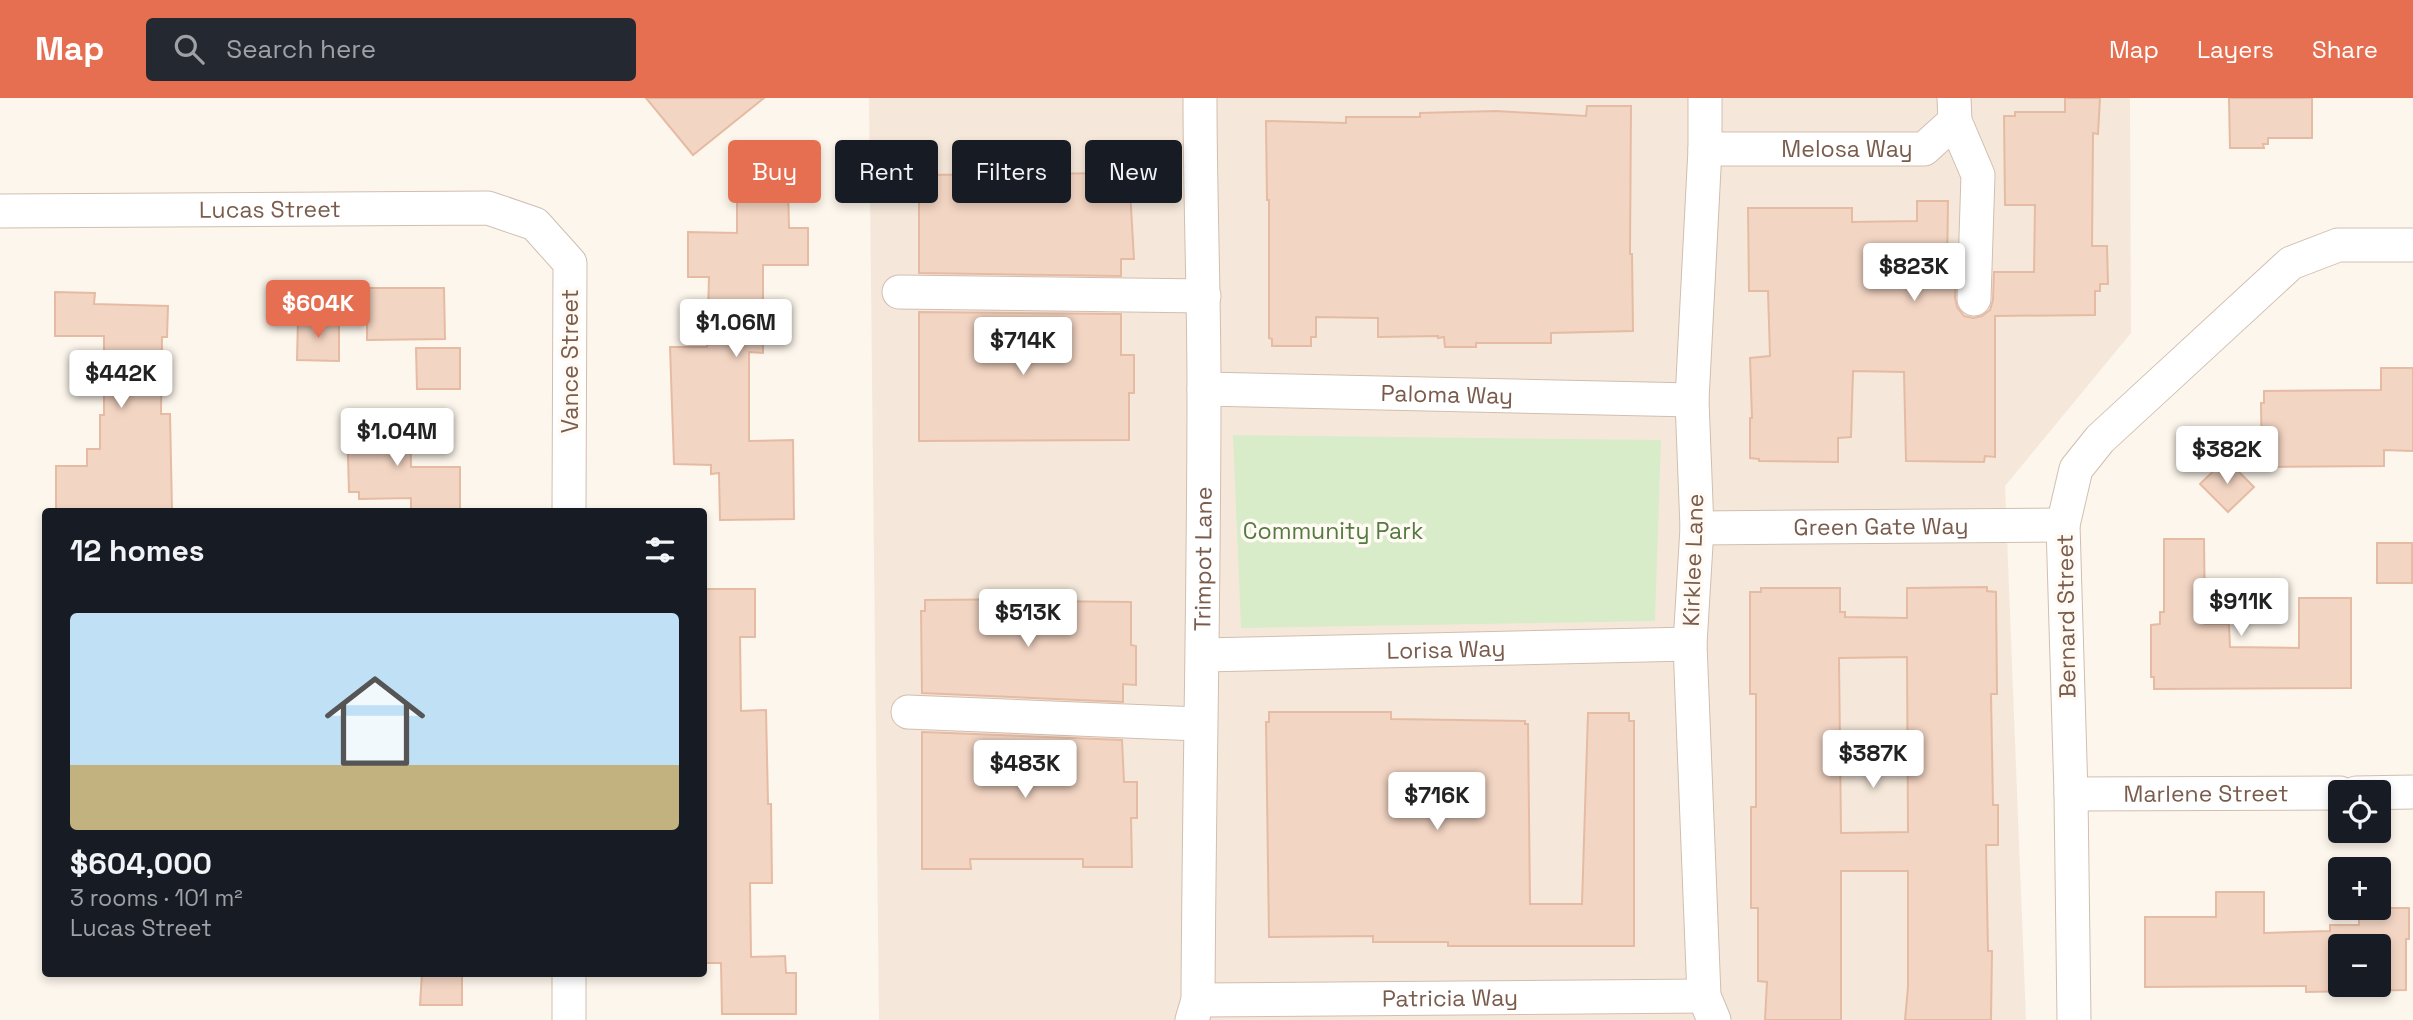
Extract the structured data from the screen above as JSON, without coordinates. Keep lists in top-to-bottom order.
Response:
{
  "streets": {
    "street": [
      "Melosa Way",
      "Lucas Street",
      "Vance Street",
      "Paloma Way",
      "Green Gate Way",
      "Trimpot Lane",
      "Kirklee Lane",
      "Bernard Street",
      "Lorisa Way",
      "Marlene Street",
      "Patricia Way"
    ]
  },
  "crossings": [
    ["Melosa Way", "Kirklee Lane"],
    ["Lucas Street", "Vance Street"],
    ["Paloma Way", "Trimpot Lane"],
    ["Paloma Way", "Kirklee Lane"],
    ["Green Gate Way", "Kirklee Lane"],
    ["Green Gate Way", "Bernard Street"],
    ["Trimpot Lane", "Lorisa Way"],
    ["Trimpot Lane", "Patricia Way"],
    ["Kirklee Lane", "Lorisa Way"],
    ["Kirklee Lane", "Patricia Way"],
    ["Bernard Street", "Marlene Street"]
  ],
  "parks": ["Community Park"],
  "page": {
    "header": "Map",
    "search": "Search here",
    "nav": ["Map", "Layers", "Share"],
    "chip": [
      "Buy",
      "Rent",
      "Filters",
      "New"
    ],
    "price": [
      "$823K",
      "$604K",
      "$1.06M",
      "$714K",
      "$442K",
      "$1.04M",
      "$382K",
      "$911K",
      "$513K",
      "$387K",
      "$483K",
      "$716K"
    ],
    "heading": "12 homes",
    "list": [
      {
        "name": "$604,000",
        "note": "3 rooms · 101 m² · Lucas Street"
      }
    ],
    "map_buttons": ["+", "−"]
  }
}
